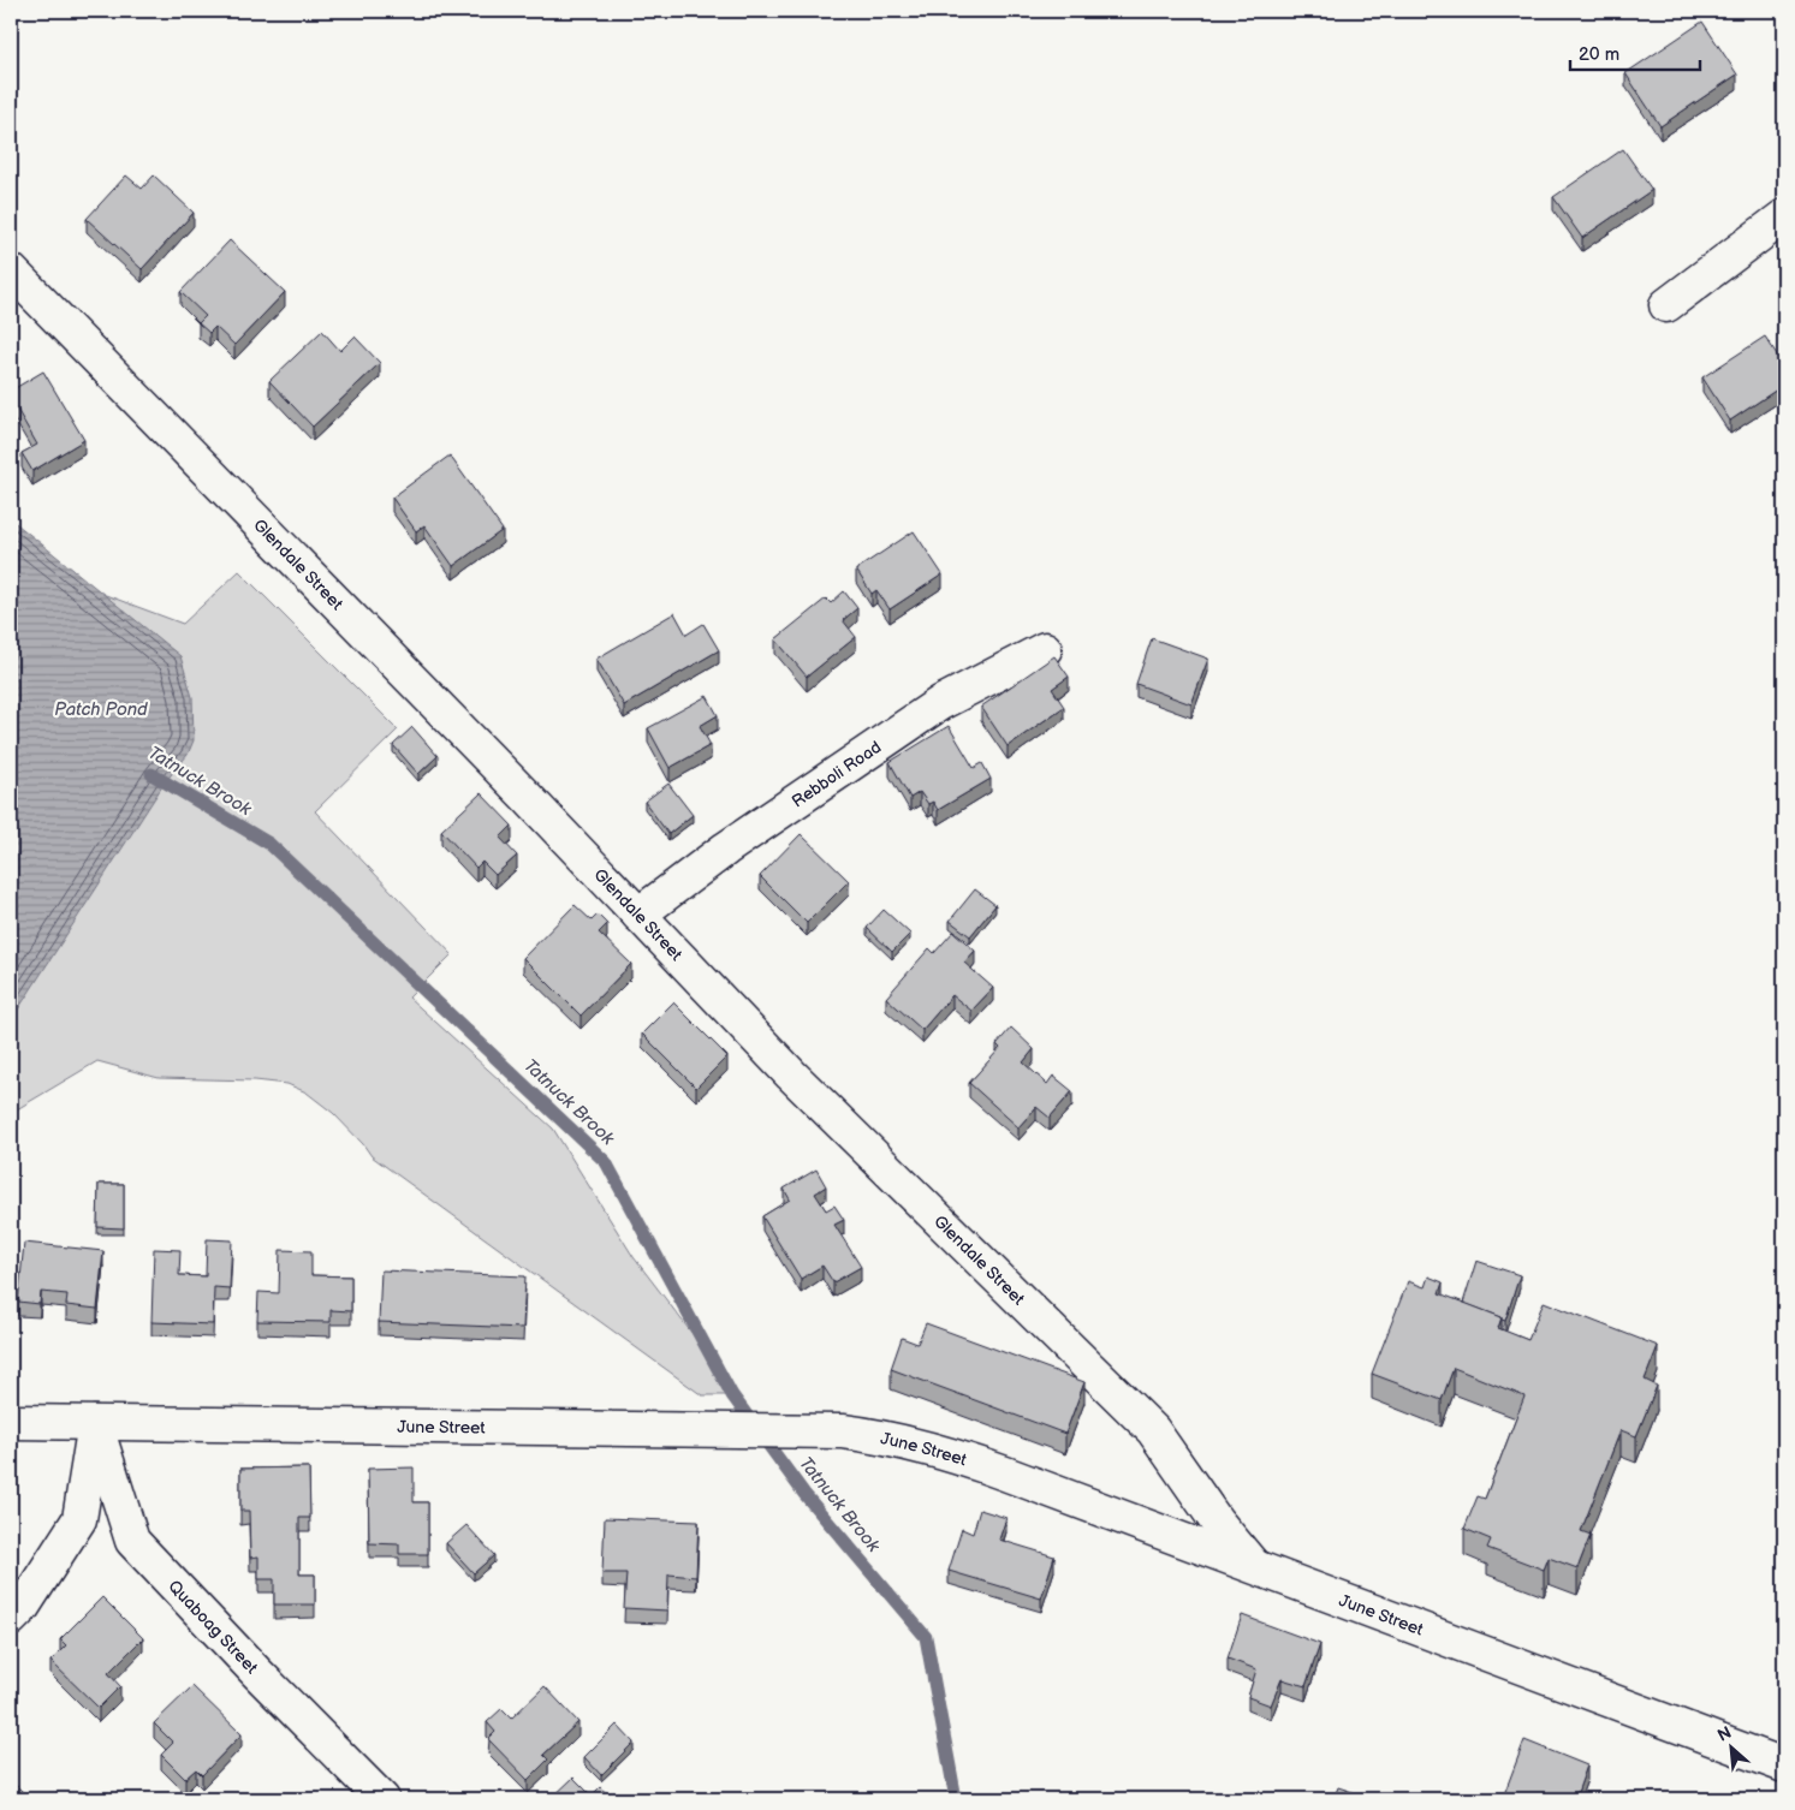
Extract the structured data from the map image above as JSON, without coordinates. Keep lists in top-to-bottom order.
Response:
{
  "streets": {
    "street": [
      "Glendale Street",
      "Rebboli Road",
      "June Street",
      "Quaboag Street"
    ]
  },
  "crossings": [
    ["Glendale Street", "Rebboli Road"],
    ["Glendale Street", "June Street"],
    ["June Street", "Quaboag Street"]
  ],
  "water": ["Patch Pond", "Tatnuck Brook"],
  "scale_bar": "20 m",
  "north": "top left"
}
